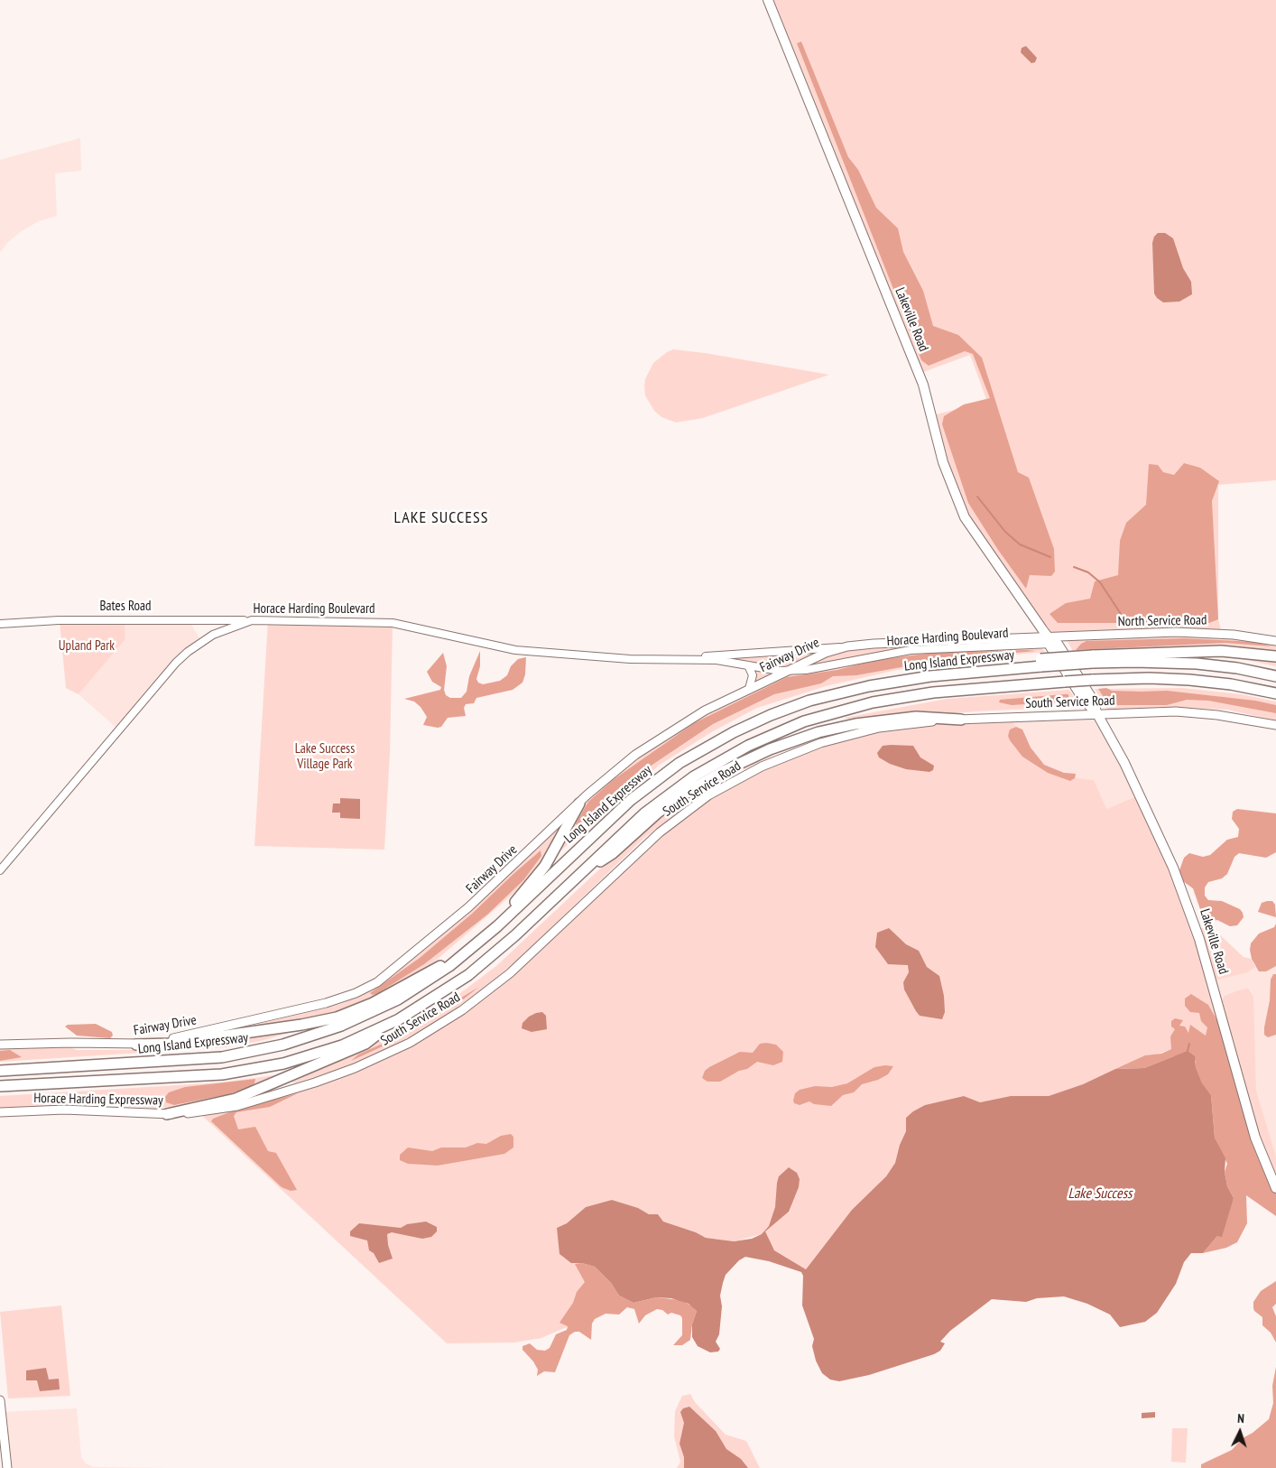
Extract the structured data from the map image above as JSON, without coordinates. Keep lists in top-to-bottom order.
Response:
{
  "streets": {
    "highway": ["Long Island Expressway"],
    "main road": [
      "Lakeville Road",
      "Horace Harding Boulevard",
      "North Service Road",
      "Fairway Drive",
      "South Service Road",
      "Horace Harding Expressway"
    ],
    "street": ["Bates Road"]
  },
  "crossings": [
    ["Lakeville Road", "Horace Harding Boulevard"],
    ["Lakeville Road", "North Service Road"],
    ["Lakeville Road", "South Service Road"],
    ["Bates Road", "Horace Harding Boulevard"],
    ["Horace Harding Boulevard", "North Service Road"],
    ["Horace Harding Boulevard", "Fairway Drive"],
    ["South Service Road", "Horace Harding Expressway"]
  ],
  "districts": ["LAKE SUCCESS"],
  "water": ["Lake Success"],
  "parks": ["Upland Park", "Lake Success Village Park"],
  "north": "top"
}
